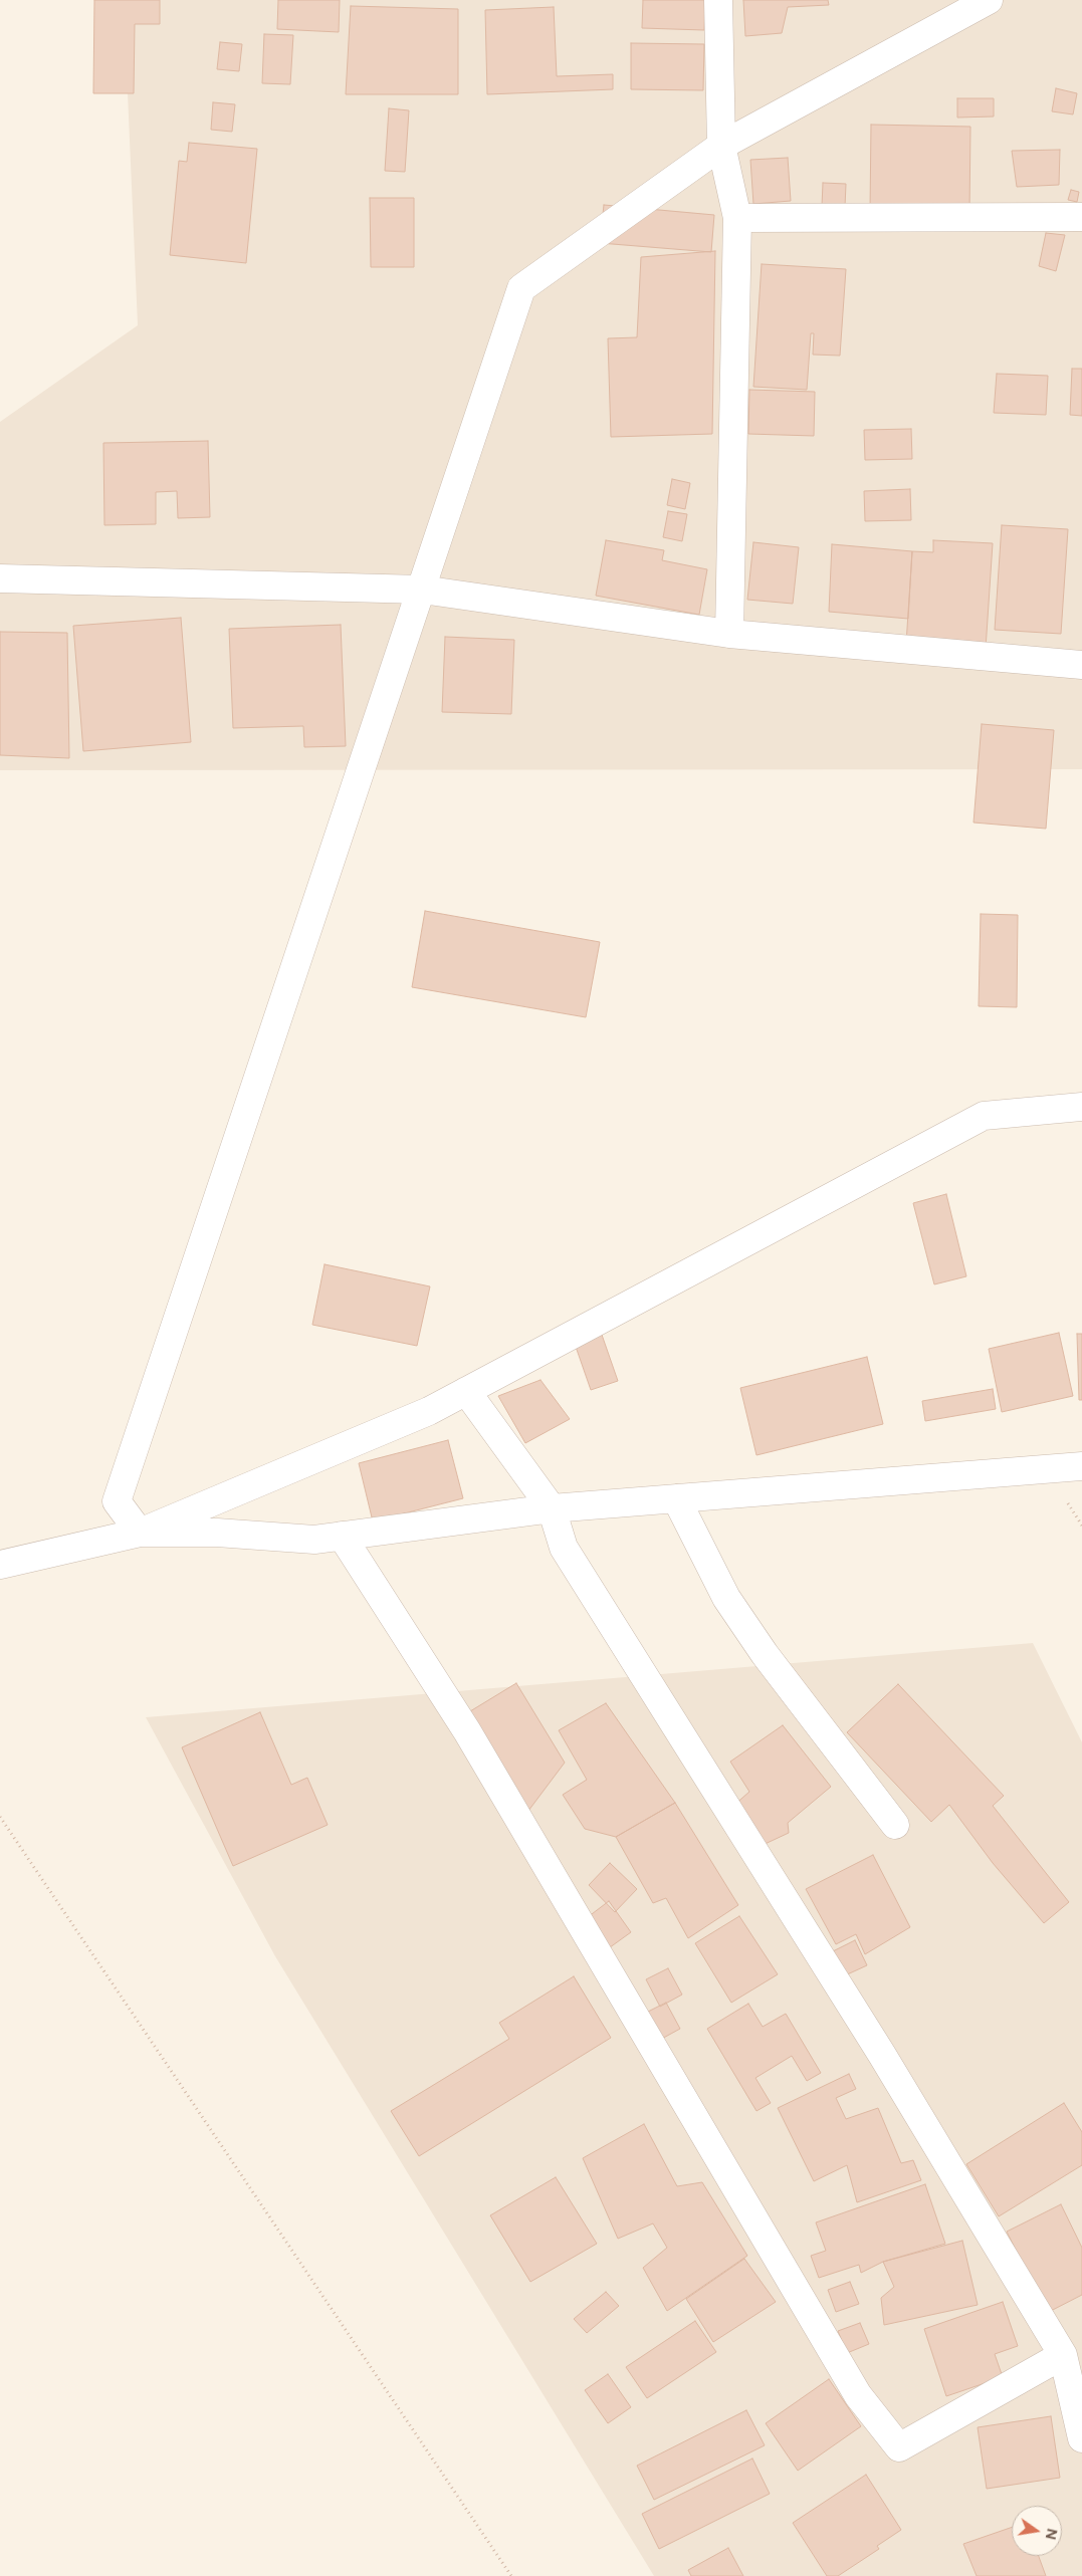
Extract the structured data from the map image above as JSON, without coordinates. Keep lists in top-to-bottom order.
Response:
{
  "north": "right"
}
